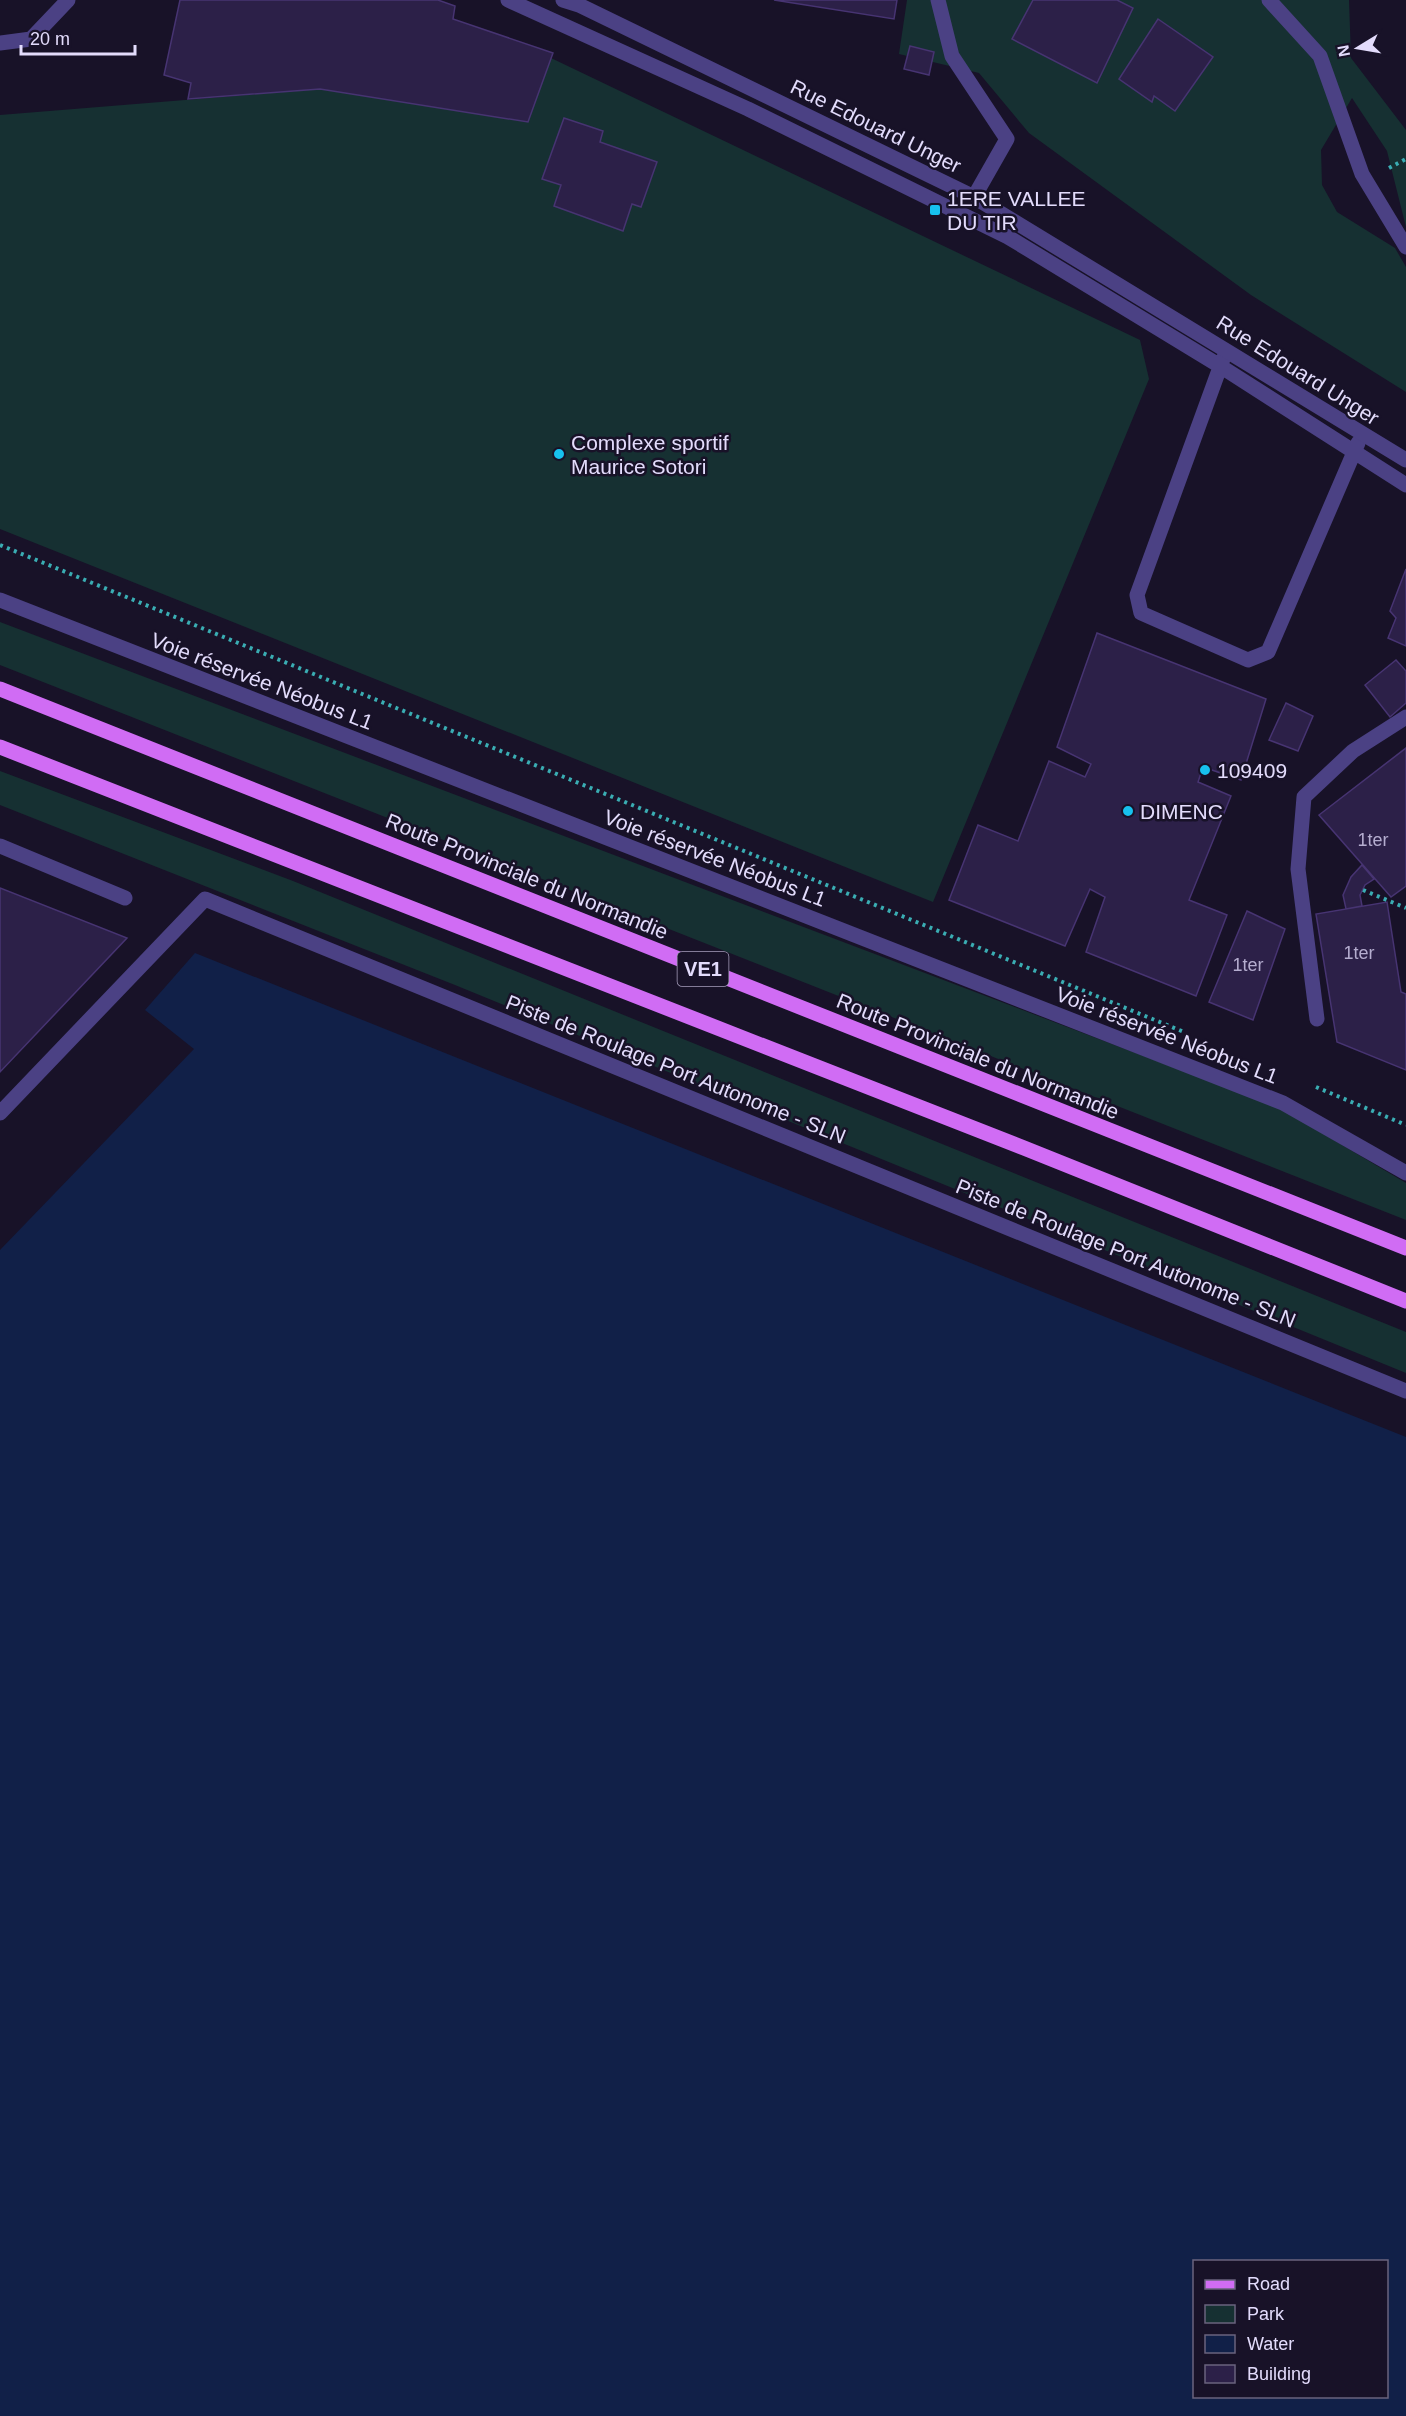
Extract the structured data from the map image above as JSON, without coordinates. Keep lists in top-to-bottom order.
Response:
{
  "streets": {
    "main road": ["Route Provinciale du Normandie", "VE1"],
    "street": ["Rue Edouard Unger", "Voie réservée Néobus L1", "Piste de Roulage Port Autonome - SLN"]
  },
  "places": {
    "transit": ["1ERE VALLEE DU TIR"],
    "other": ["Complexe sportif Maurice Sotori", "109409", "DIMENC"]
  },
  "house_numbers": ["1ter", "1ter", "1ter"],
  "legend": [
    "Road",
    "Park",
    "Water",
    "Building"
  ],
  "scale_bar": "20 m",
  "north": "left"
}
